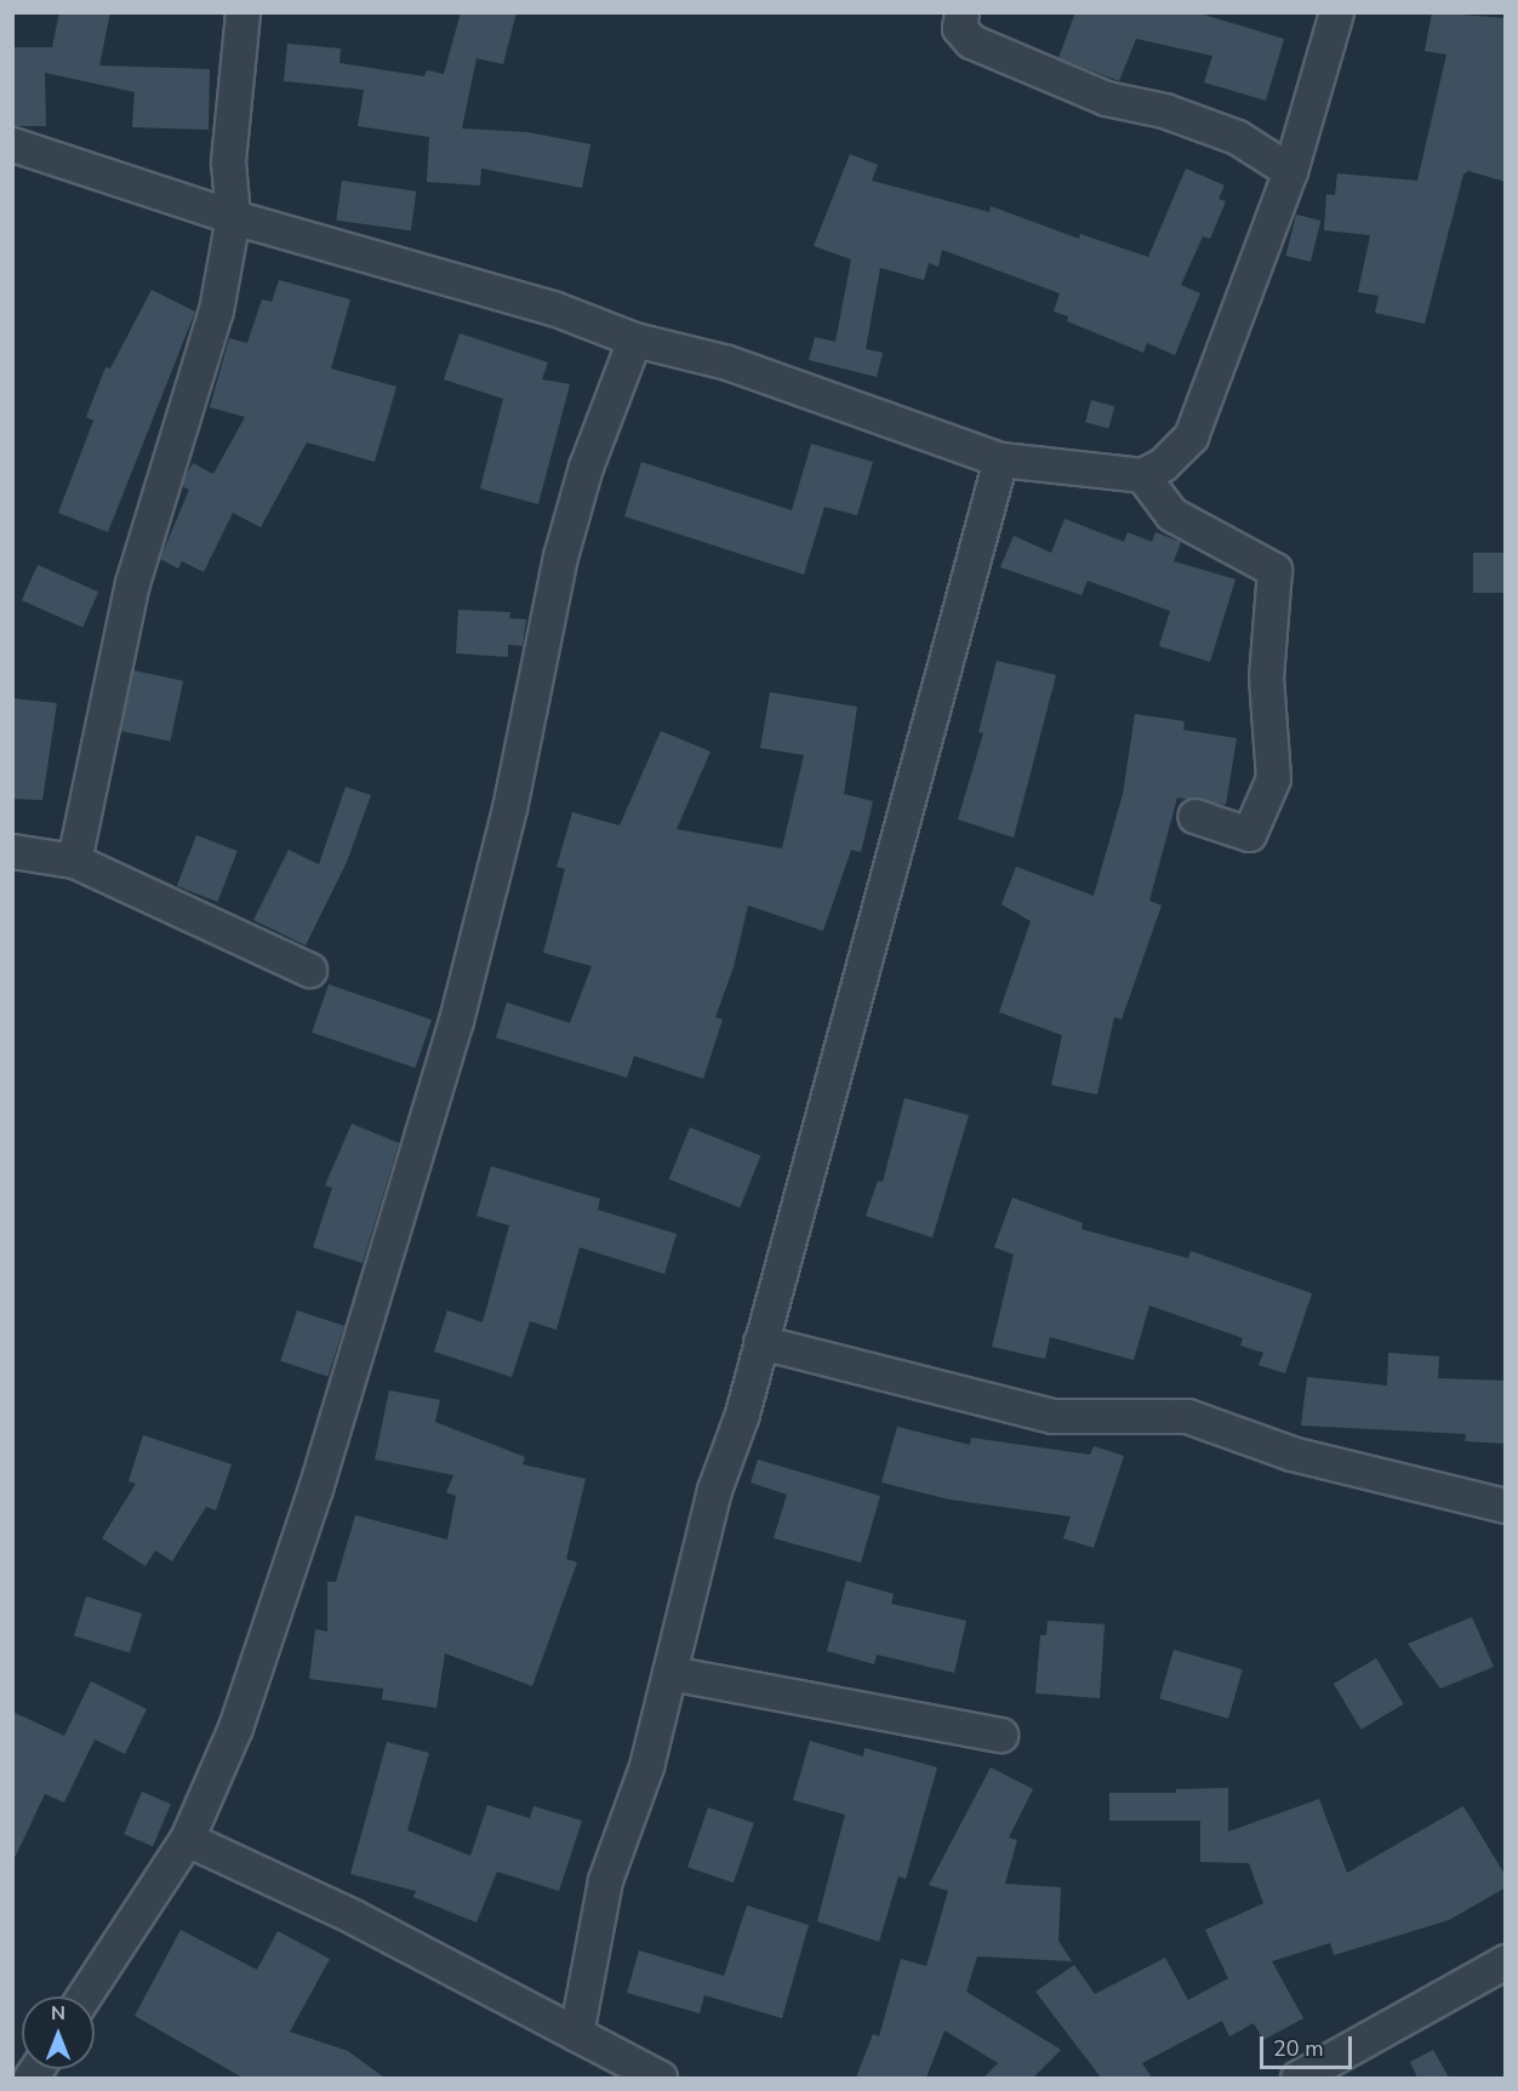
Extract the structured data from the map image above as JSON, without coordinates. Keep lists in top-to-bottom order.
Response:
{
  "scale_bar": "20 m",
  "north": "top"
}
